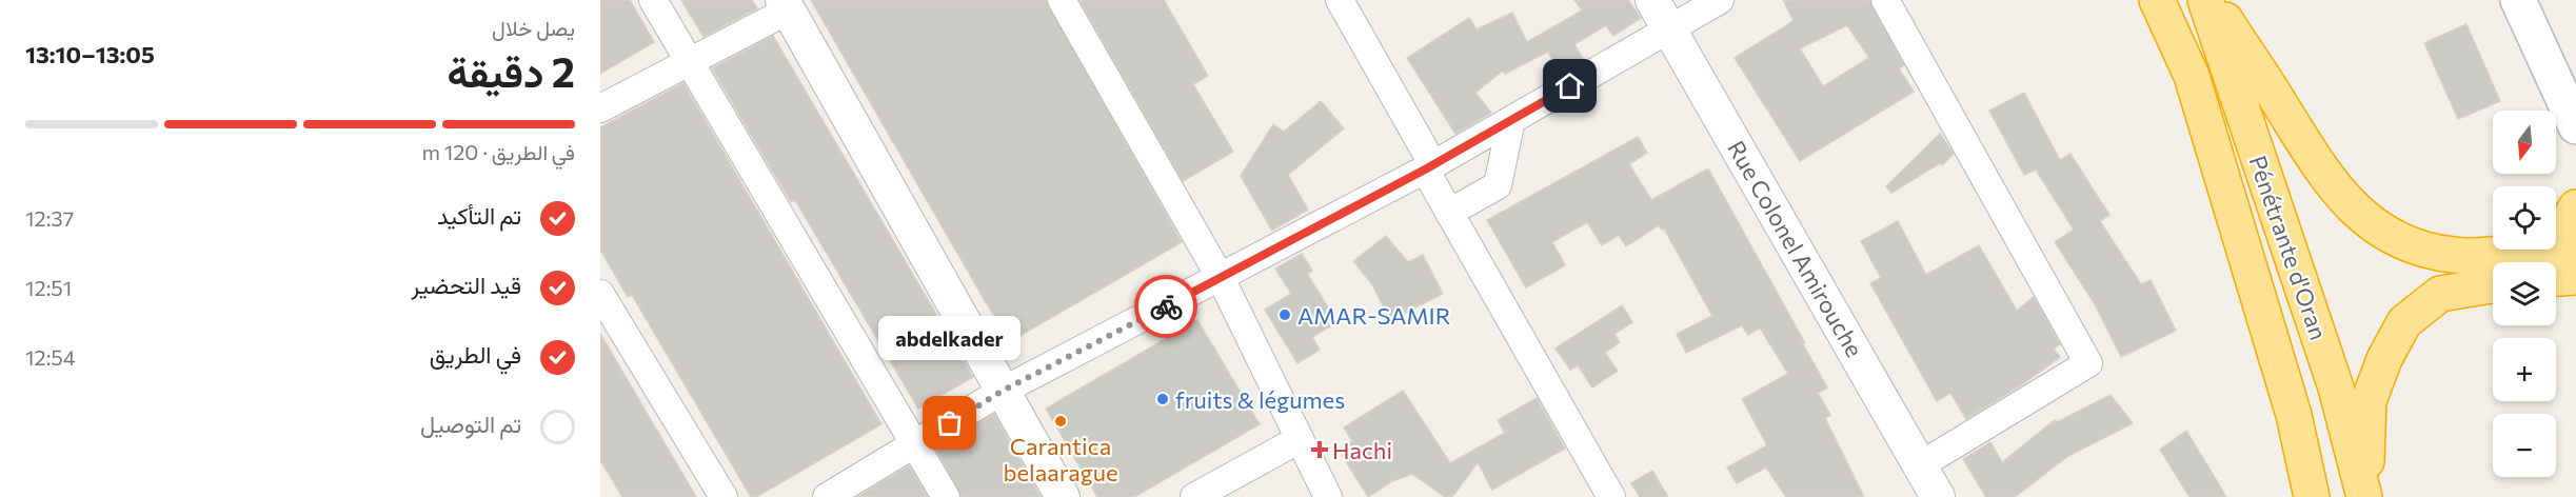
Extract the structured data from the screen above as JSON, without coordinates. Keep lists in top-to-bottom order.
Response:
{
  "streets": {
    "highway": ["Pénétrante d'Oran"],
    "street": ["Rue Colonel Amirouche"]
  },
  "places": {
    "other": [
      "AMAR-SAMIR",
      "fruits & légumes",
      "Carantica belaarague",
      "abdelkader"
    ],
    "health": ["Hachi"]
  },
  "north": "bottom",
  "page": {
    "heading": ["2 دقيقة", "يصل خلال", "13:05–13:10"],
    "bar": "في الطريق · 120 m",
    "map_buttons": ["+", "−"],
    "list": [
      ["تم التأكيد", "12:37"],
      ["قيد التحضير", "12:51"],
      ["في الطريق", "12:54"],
      "تم التوصيل"
    ],
    "bubble": "abdelkader"
  }
}
